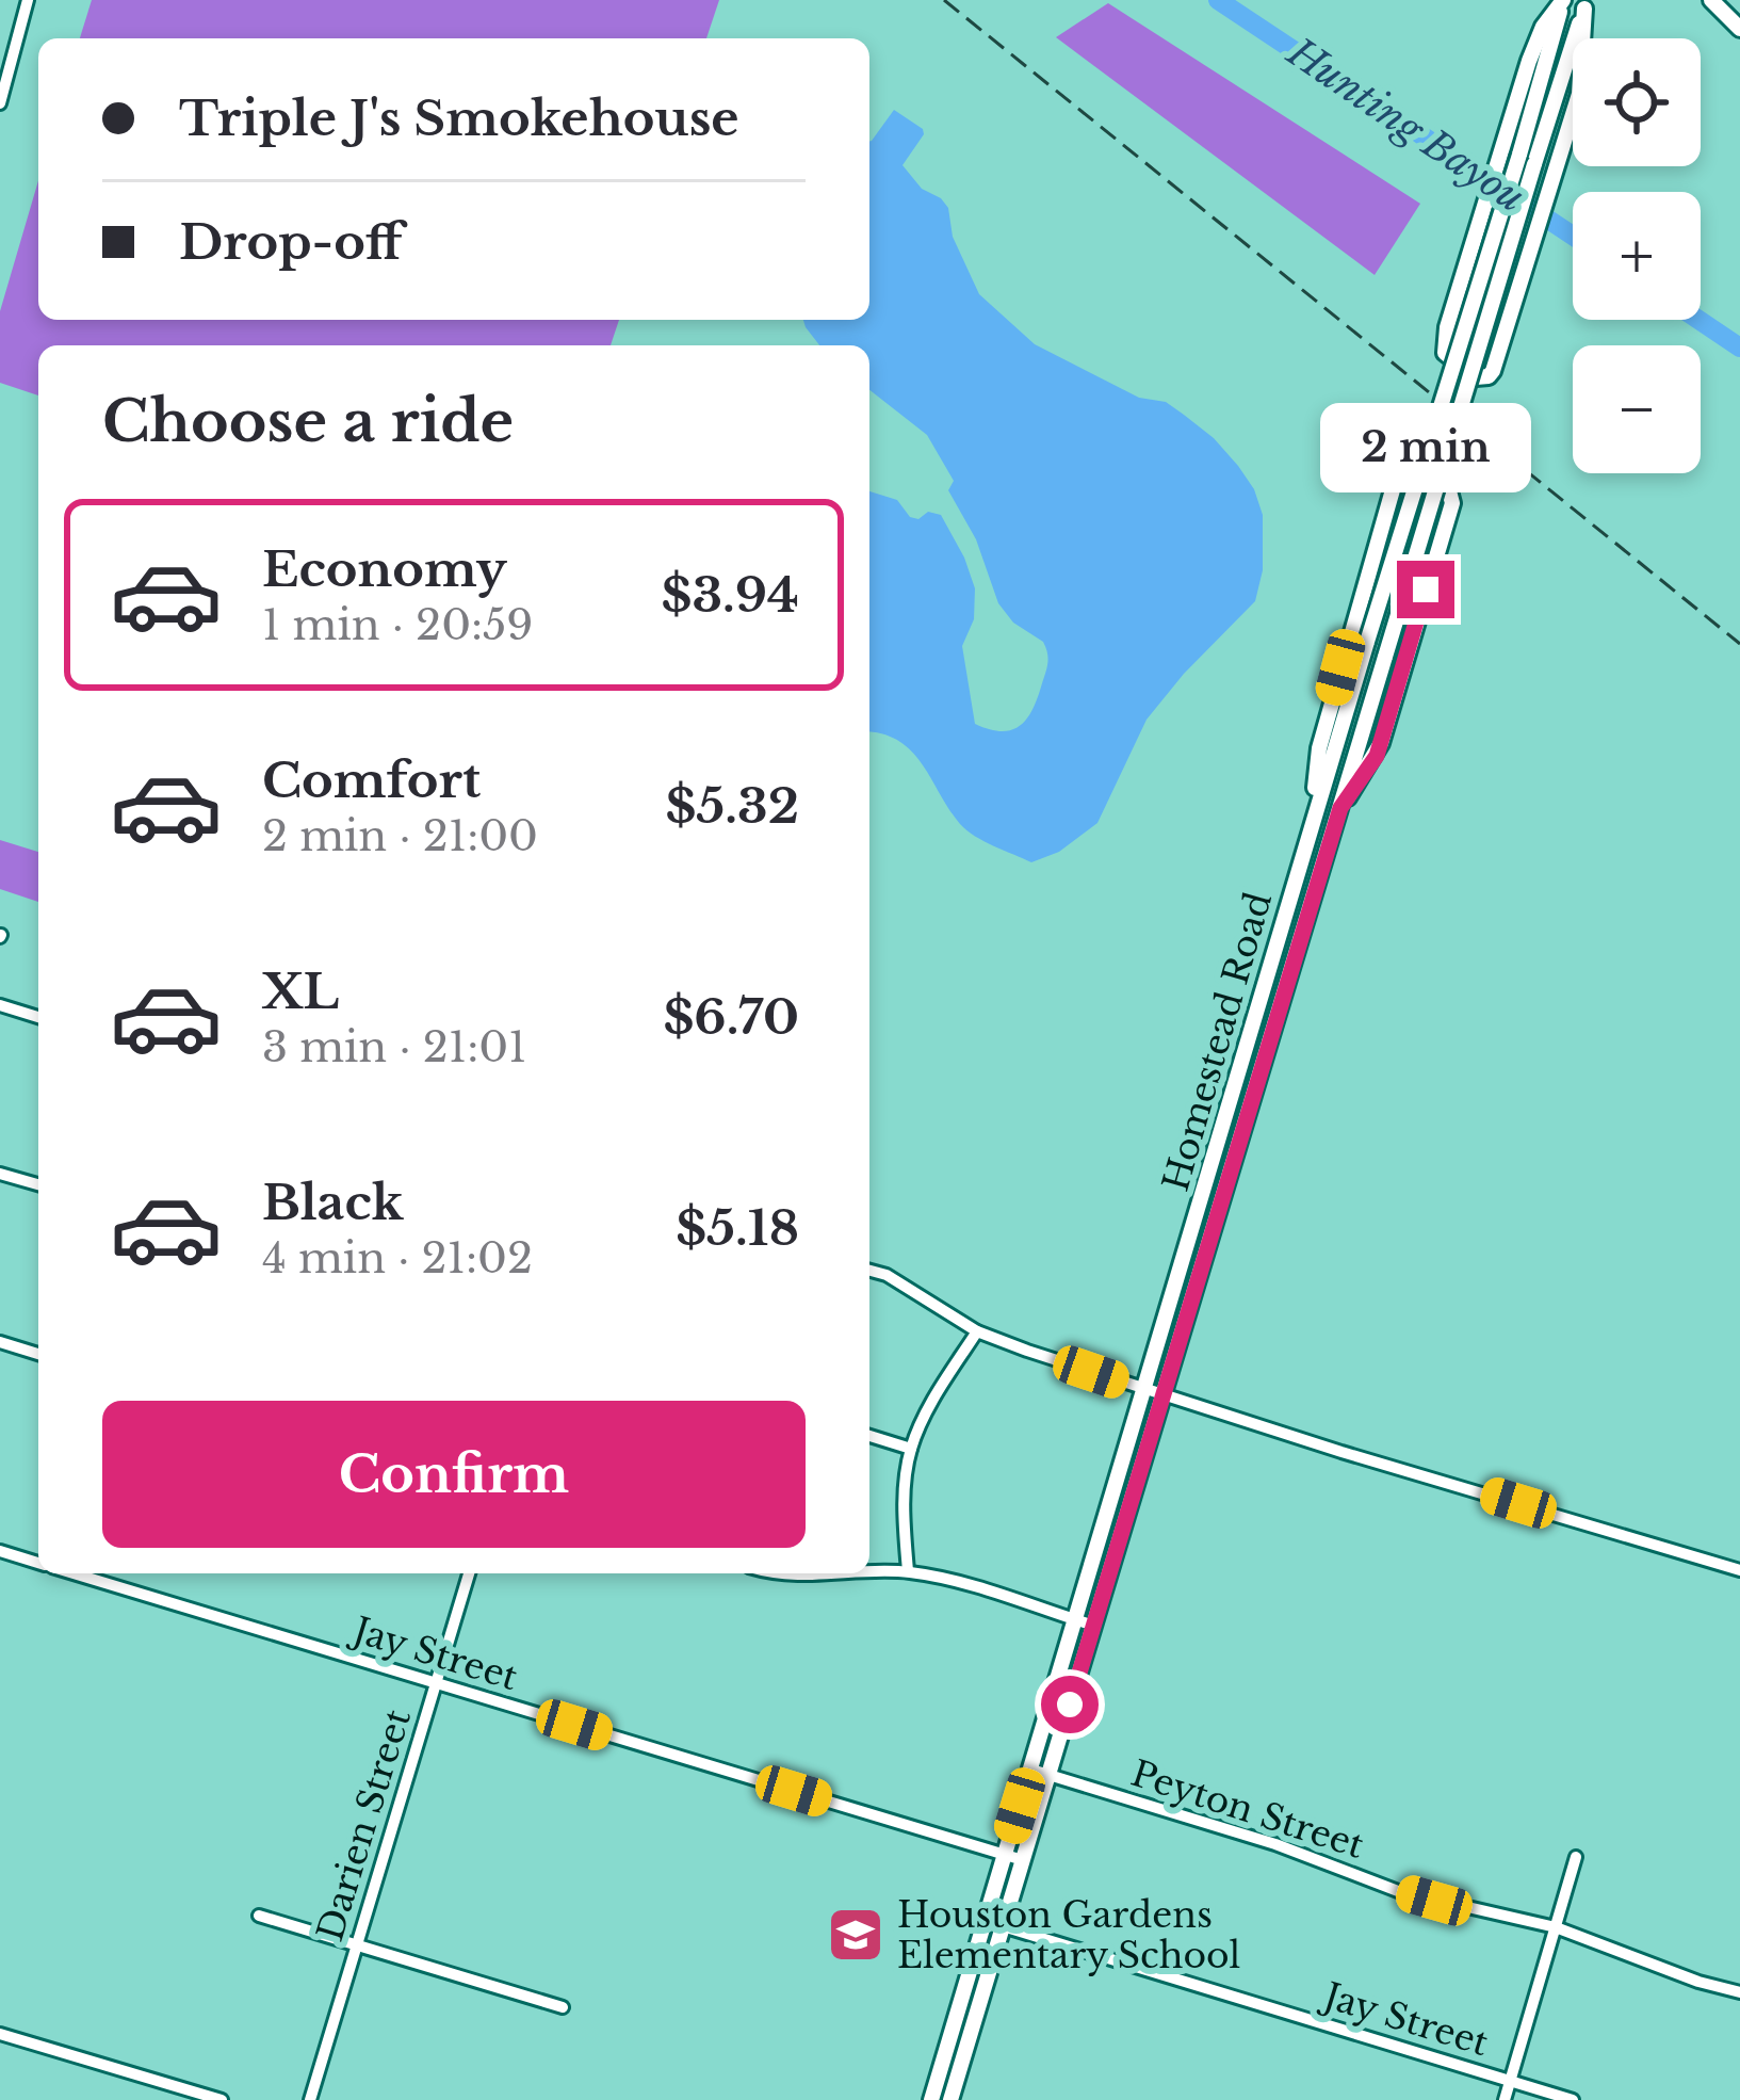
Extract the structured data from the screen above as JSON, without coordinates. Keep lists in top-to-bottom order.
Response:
{
  "streets": {
    "main road": ["Homestead Road"],
    "street": ["Jay Street", "Peyton Street", "Darien Street"]
  },
  "crossings": [
    ["Homestead Road", "Jay Street"],
    ["Homestead Road", "Peyton Street"],
    ["Jay Street", "Darien Street"]
  ],
  "water": ["Hunting Bayou"],
  "places": {
    "school or university": ["Houston Gardens Elementary School"]
  },
  "page": {
    "map_buttons": ["+", "−"],
    "banner": ["Triple J's Smokehouse", "Drop-off"],
    "heading": "Choose a ride",
    "bubble": "2 min",
    "list": [
      {
        "name": "Economy",
        "note": "1 min · 20:59",
        "value": "$3.94"
      },
      {
        "name": "Comfort",
        "note": "2 min · 21:00",
        "value": "$5.32"
      },
      {
        "name": "XL",
        "note": "3 min · 21:01",
        "value": "$6.70"
      },
      {
        "name": "Black",
        "note": "4 min · 21:02",
        "value": "$5.18"
      }
    ],
    "buttons": "Confirm"
  }
}
